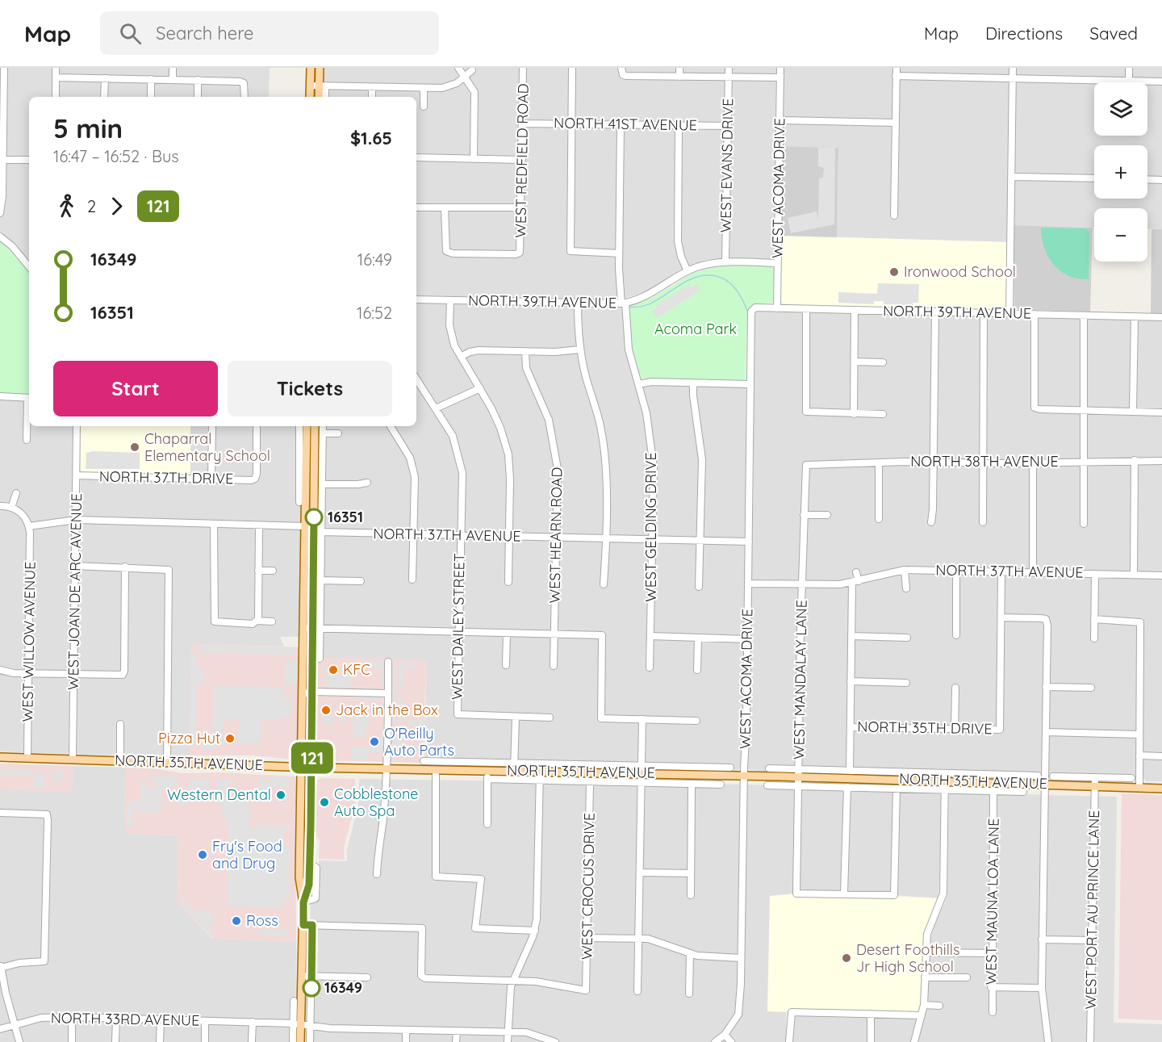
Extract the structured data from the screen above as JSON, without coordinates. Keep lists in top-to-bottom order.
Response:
{
  "streets": {
    "main road": ["NORTH 35TH AVENUE"],
    "street": [
      "NORTH 41ST AVENUE",
      "WEST REDFIELD ROAD",
      "WEST EVANS DRIVE",
      "WEST ACOMA DRIVE",
      "NORTH 39TH AVENUE",
      "NORTH 38TH AVENUE",
      "NORTH 37TH DRIVE",
      "WEST GELDING DRIVE",
      "NORTH 37TH AVENUE",
      "WEST HEARN ROAD",
      "WEST JOAN DE ARC AVENUE",
      "WEST DAILEY STREET",
      "WEST WILLOW AVENUE",
      "WEST MANDALAY LANE",
      "NORTH 35TH DRIVE",
      "WEST CROCUS DRIVE",
      "WEST MAUNA LOA LANE",
      "WEST PORT AU PRINCE LANE",
      "NORTH 33RD AVENUE"
    ]
  },
  "crossings": [
    ["NORTH 41ST AVENUE", "WEST REDFIELD ROAD"],
    ["NORTH 41ST AVENUE", "WEST EVANS DRIVE"],
    ["NORTH 41ST AVENUE", "WEST GELDING DRIVE"],
    ["WEST EVANS DRIVE", "NORTH 39TH AVENUE"],
    ["WEST ACOMA DRIVE", "NORTH 39TH AVENUE"],
    ["WEST ACOMA DRIVE", "NORTH 37TH AVENUE"],
    ["WEST ACOMA DRIVE", "NORTH 35TH AVENUE"],
    ["NORTH 39TH AVENUE", "WEST GELDING DRIVE"],
    ["NORTH 38TH AVENUE", "WEST MANDALAY LANE"],
    ["NORTH 37TH DRIVE", "WEST JOAN DE ARC AVENUE"],
    ["WEST GELDING DRIVE", "NORTH 37TH AVENUE"],
    ["NORTH 37TH AVENUE", "WEST HEARN ROAD"],
    ["NORTH 37TH AVENUE", "WEST DAILEY STREET"],
    ["NORTH 37TH AVENUE", "WEST MANDALAY LANE"],
    ["WEST JOAN DE ARC AVENUE", "NORTH 35TH AVENUE"],
    ["WEST WILLOW AVENUE", "NORTH 35TH AVENUE"],
    ["WEST MANDALAY LANE", "NORTH 35TH AVENUE"],
    ["NORTH 35TH AVENUE", "WEST CROCUS DRIVE"],
    ["NORTH 35TH AVENUE", "WEST MAUNA LOA LANE"],
    ["NORTH 35TH AVENUE", "WEST PORT AU PRINCE LANE"]
  ],
  "parks": ["Acoma Park"],
  "places": [
    "Ironwood School",
    "Chaparral Elementary School",
    "16351",
    "KFC",
    "Jack in the Box",
    "Pizza Hut",
    "O'Reilly Auto Parts",
    "Western Dental",
    "Cobblestone Auto Spa",
    "Fry's Food and Drug",
    "Ross",
    "Desert Foothills Jr High School",
    "16349"
  ],
  "lines": ["bus line 121"],
  "page": {
    "header": "Map",
    "search": "Search here",
    "nav": ["Map", "Directions", "Saved"],
    "on_map": "121",
    "map_buttons": ["+", "−"],
    "heading": ["5 min", "16:47 – 16:52 · Bus", "$1.65"],
    "legs": ["2", "121"],
    "list": [
      {
        "name": "16349",
        "value": "16:49"
      },
      {
        "name": "16351",
        "value": "16:52"
      }
    ],
    "buttons": ["Start", "Tickets"]
  }
}
